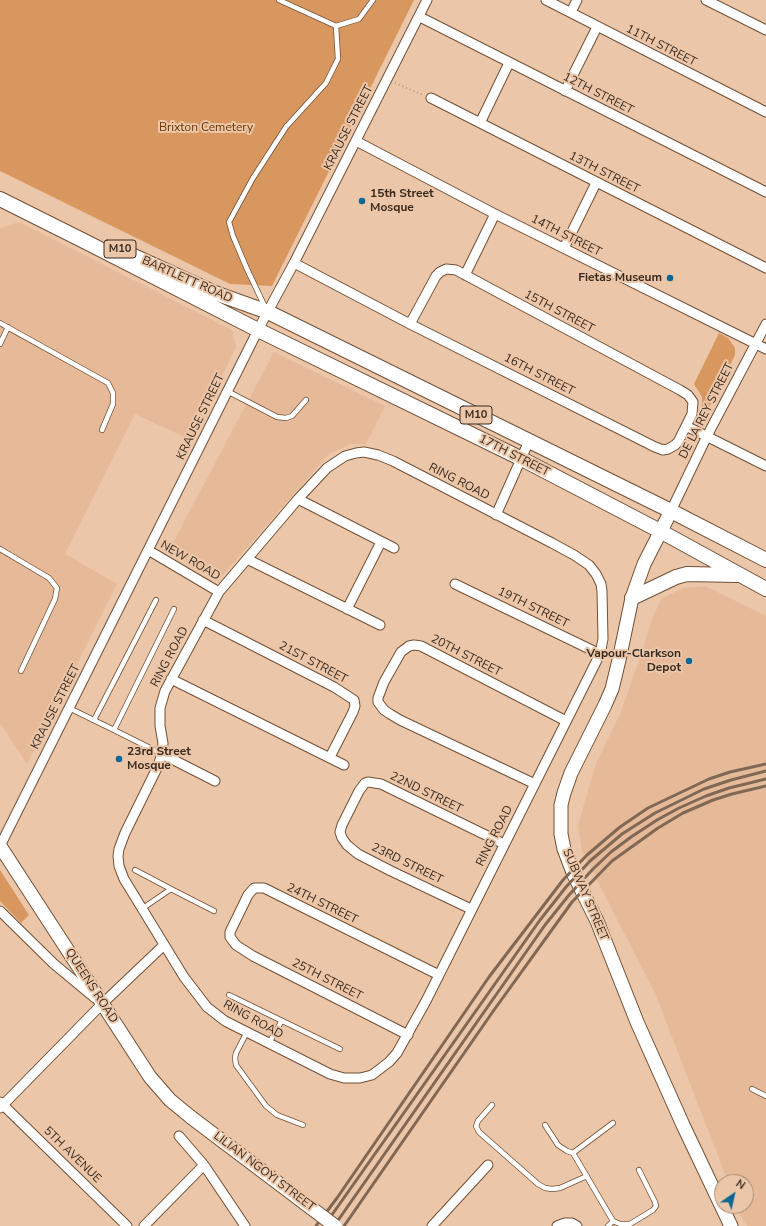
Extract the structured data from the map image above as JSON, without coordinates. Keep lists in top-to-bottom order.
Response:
{
  "streets": {
    "main road": ["M10", "BARTLETT ROAD", "17TH STREET"],
    "street": [
      "11TH STREET",
      "12TH STREET",
      "KRAUSE STREET",
      "13TH STREET",
      "14TH STREET",
      "15TH STREET",
      "16TH STREET",
      "DE LA REY STREET",
      "RING ROAD",
      "NEW ROAD",
      "19TH STREET",
      "20TH STREET",
      "21ST STREET",
      "22ND STREET",
      "23RD STREET",
      "SUBWAY STREET",
      "24TH STREET",
      "25TH STREET",
      "QUEENS ROAD",
      "5TH AVENUE",
      "LILIAN NGOYI STREET"
    ]
  },
  "crossings": [
    ["12TH STREET", "KRAUSE STREET"],
    ["KRAUSE STREET", "14TH STREET"],
    ["KRAUSE STREET", "BARTLETT ROAD"],
    ["KRAUSE STREET", "16TH STREET"],
    ["KRAUSE STREET", "17TH STREET"],
    ["KRAUSE STREET", "NEW ROAD"],
    ["KRAUSE STREET", "QUEENS ROAD"],
    ["14TH STREET", "DE LA REY STREET"],
    ["BARTLETT ROAD", "17TH STREET"],
    ["15TH STREET", "16TH STREET"],
    ["DE LA REY STREET", "17TH STREET"],
    ["DE LA REY STREET", "SUBWAY STREET"],
    ["17TH STREET", "RING ROAD"],
    ["17TH STREET", "SUBWAY STREET"],
    ["RING ROAD", "NEW ROAD"],
    ["RING ROAD", "19TH STREET"],
    ["RING ROAD", "20TH STREET"],
    ["RING ROAD", "21ST STREET"],
    ["RING ROAD", "22ND STREET"],
    ["RING ROAD", "23RD STREET"],
    ["RING ROAD", "24TH STREET"],
    ["RING ROAD", "25TH STREET"],
    ["22ND STREET", "23RD STREET"],
    ["24TH STREET", "25TH STREET"],
    ["QUEENS ROAD", "LILIAN NGOYI STREET"]
  ],
  "parks": ["Brixton Cemetery"],
  "places": [
    "15th Street Mosque",
    "Fietas Museum",
    "Vapour-Clarkson Depot",
    "23rd Street Mosque"
  ],
  "north": "top right"
}
